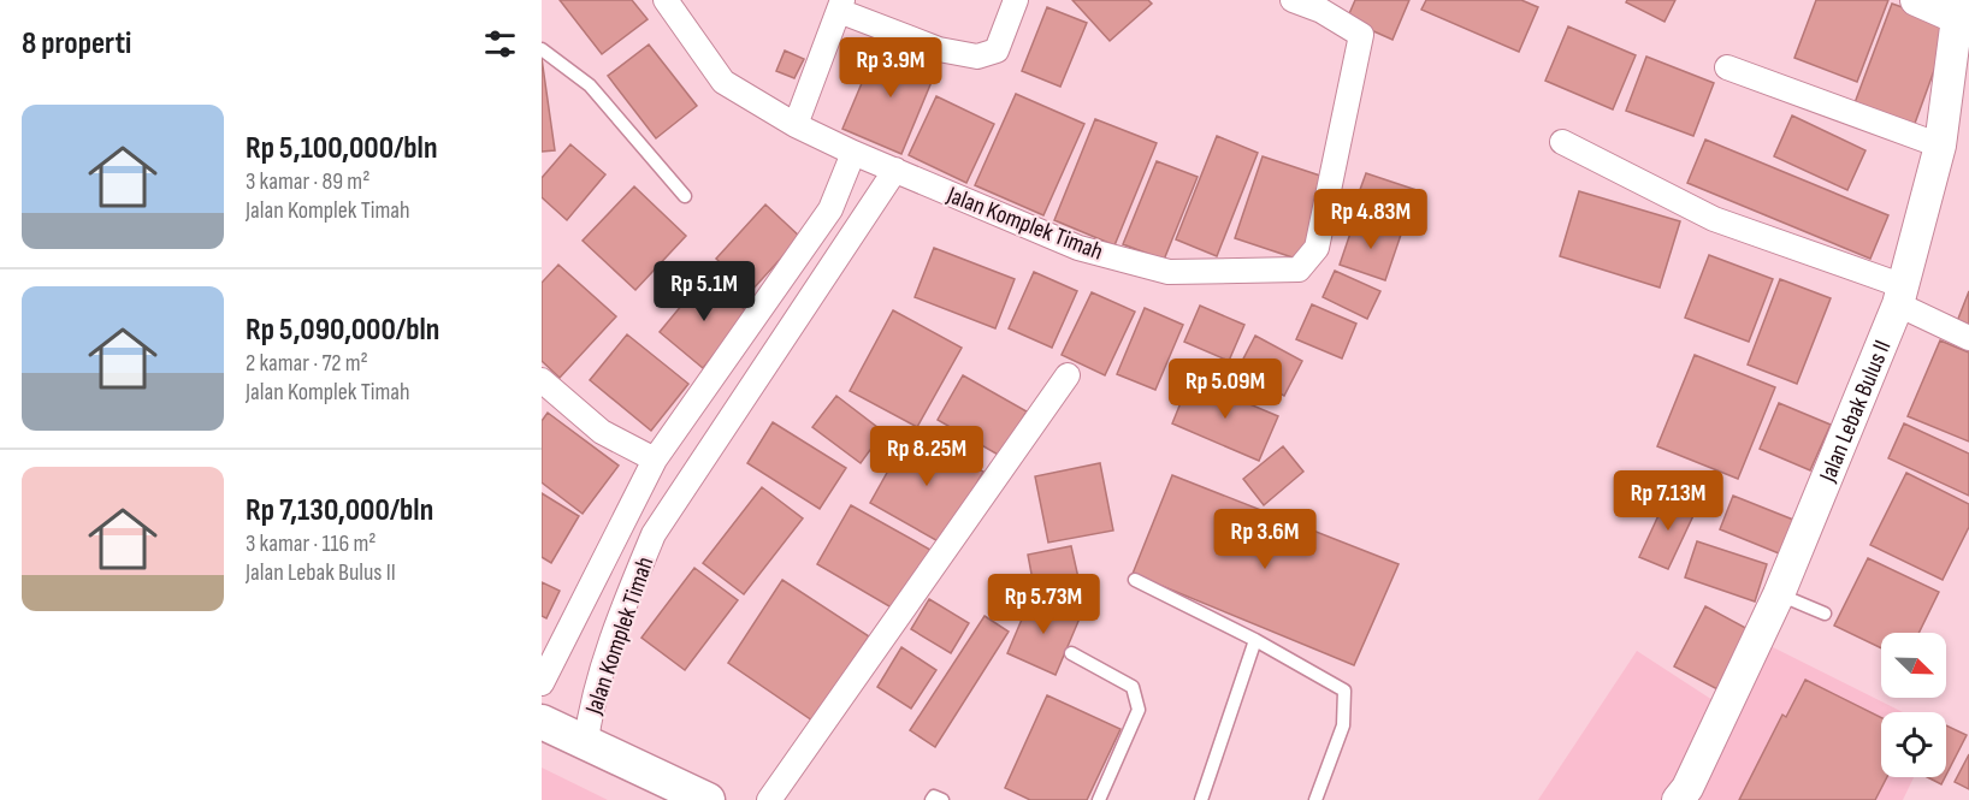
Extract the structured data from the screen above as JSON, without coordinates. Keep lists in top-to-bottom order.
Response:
{
  "streets": {
    "street": ["Jalan Komplek Timah", "Jalan Lebak Bulus II"]
  },
  "north": "bottom right",
  "page": {
    "heading": "8 properti",
    "price": [
      "Rp 3.9M",
      "Rp 4.83M",
      "Rp 5.1M",
      "Rp 5.09M",
      "Rp 8.25M",
      "Rp 7.13M",
      "Rp 3.6M",
      "Rp 5.73M"
    ],
    "list": [
      {
        "name": "Rp 5,100,000/bln",
        "note": "3 kamar · 89 m² · Jalan Komplek Timah"
      },
      {
        "name": "Rp 5,090,000/bln",
        "note": "2 kamar · 72 m² · Jalan Komplek Timah"
      },
      {
        "name": "Rp 7,130,000/bln",
        "note": "3 kamar · 116 m² · Jalan Lebak Bulus II"
      }
    ]
  }
}
